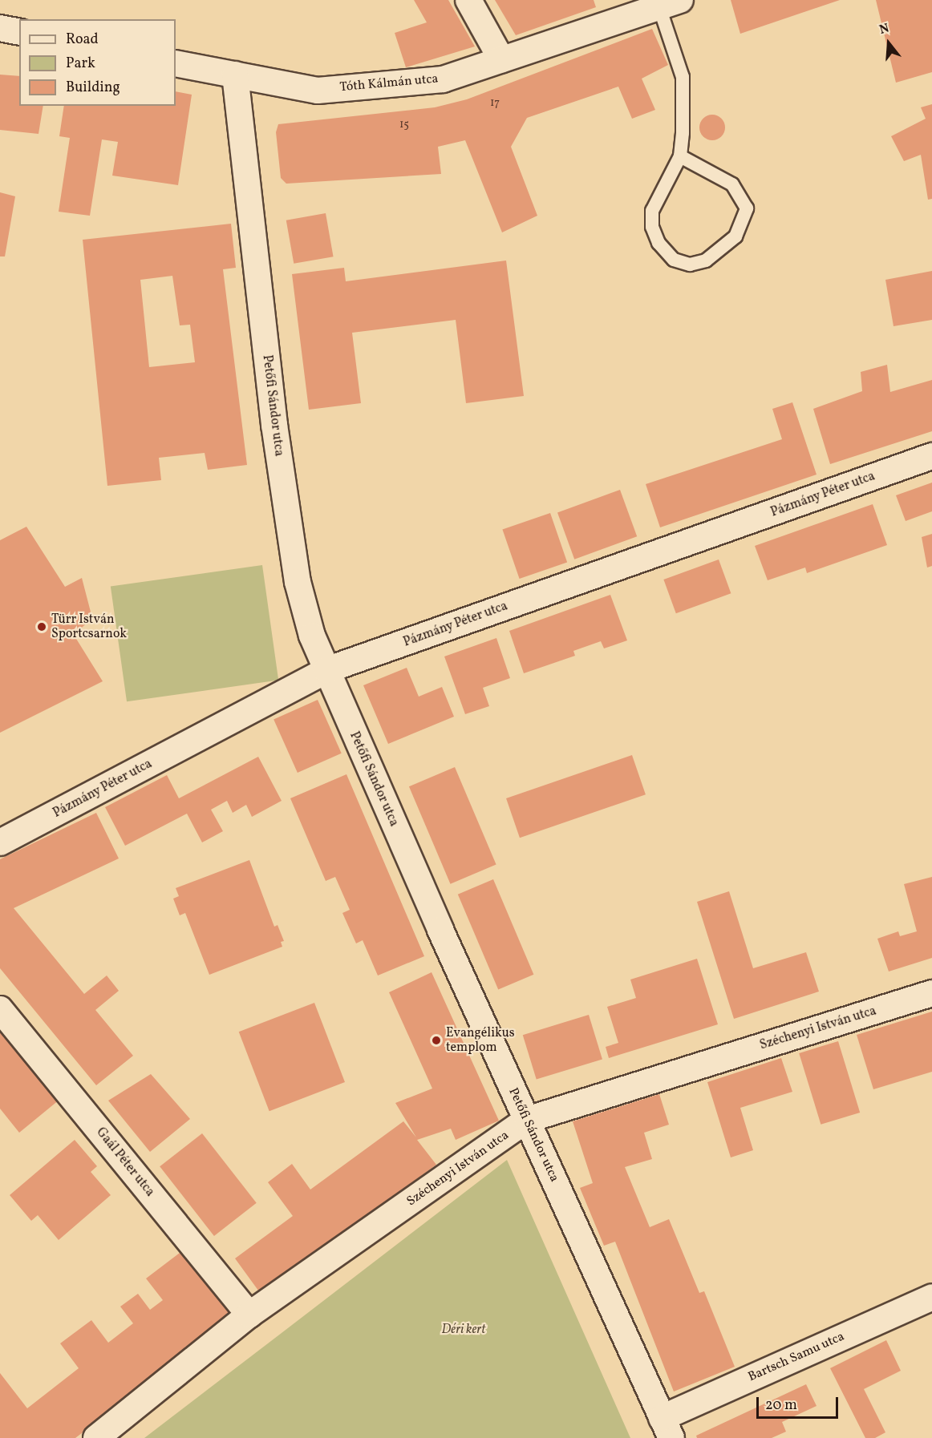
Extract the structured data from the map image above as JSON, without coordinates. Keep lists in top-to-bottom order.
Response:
{
  "streets": {
    "street": [
      "Tóth Kálmán utca",
      "Petőfi Sándor utca",
      "Pázmány Péter utca",
      "Széchenyi István utca",
      "Gaál Péter utca",
      "Bartsch Samu utca"
    ]
  },
  "crossings": [
    ["Tóth Kálmán utca", "Petőfi Sándor utca"],
    ["Petőfi Sándor utca", "Pázmány Péter utca"],
    ["Petőfi Sándor utca", "Széchenyi István utca"],
    ["Petőfi Sándor utca", "Bartsch Samu utca"],
    ["Széchenyi István utca", "Gaál Péter utca"]
  ],
  "parks": ["Déri kert"],
  "places": ["Türr István Sportcsarnok", "Evangélikus templom"],
  "house_numbers": ["17", "15"],
  "legend": ["Road", "Park", "Building"],
  "scale_bar": "20 m",
  "north": "top"
}
